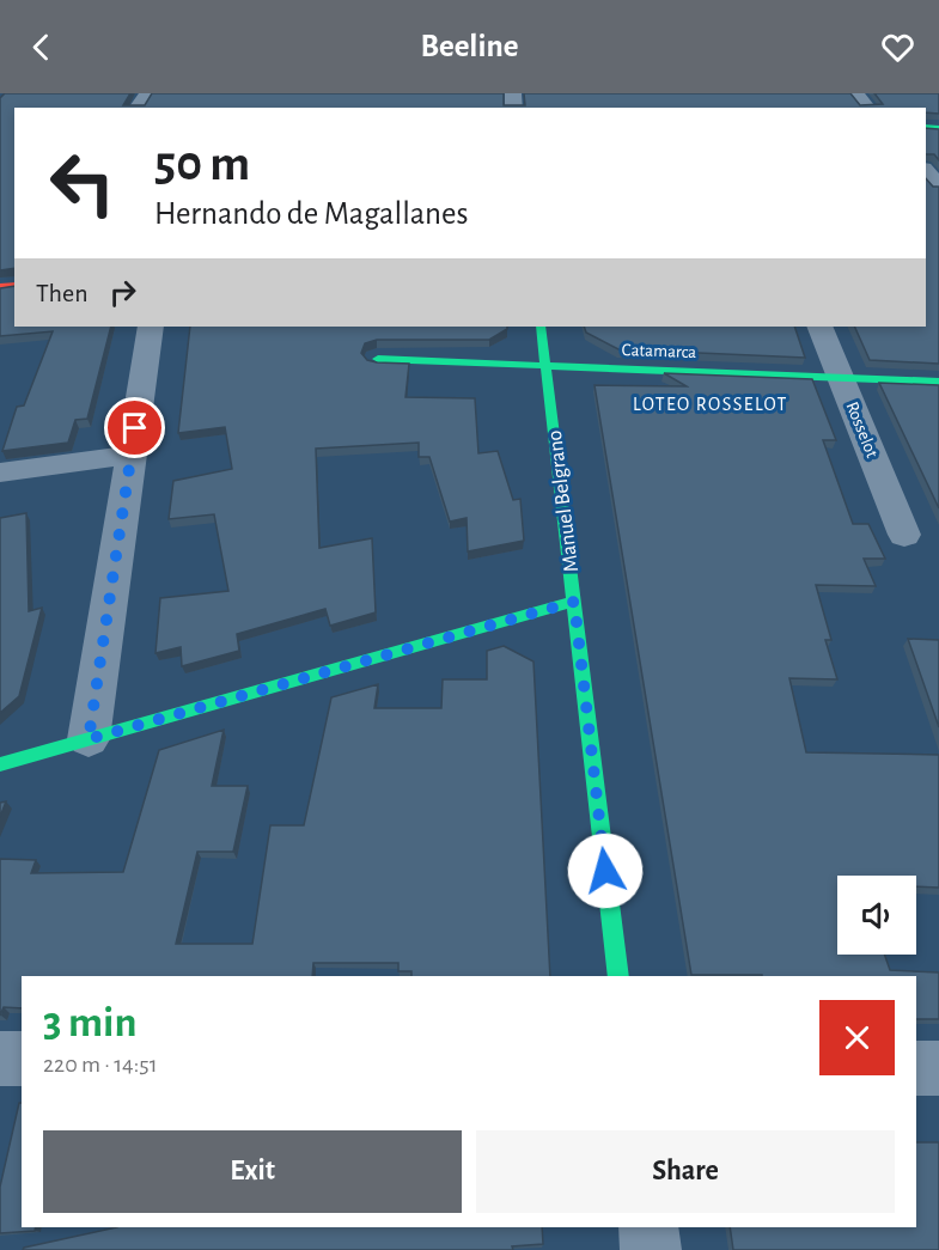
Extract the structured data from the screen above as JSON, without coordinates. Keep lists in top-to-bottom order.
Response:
{
  "streets": {
    "street": ["Catamarca", "Rosselot", "Manuel Belgrano"]
  },
  "crossings": [
    ["Catamarca", "Rosselot"],
    ["Catamarca", "Manuel Belgrano"]
  ],
  "districts": ["LOTEO ROSSELOT"],
  "page": {
    "header": "Beeline",
    "turn": ["50 m", "Hernando de Magallanes"],
    "then": "Then",
    "heading": ["3 min", "220 m · 14:51"],
    "buttons": ["Exit", "Share"]
  }
}
